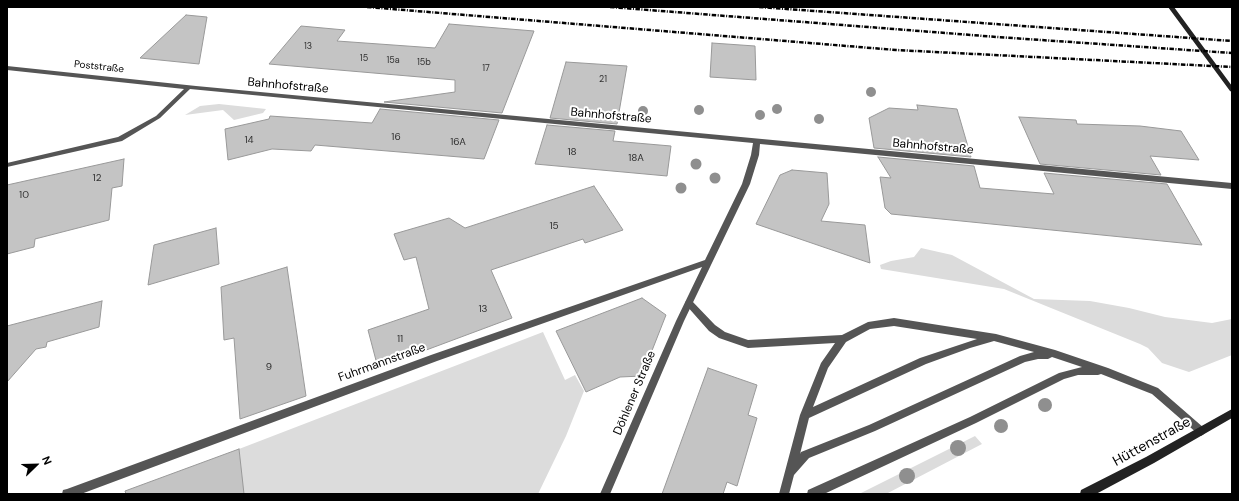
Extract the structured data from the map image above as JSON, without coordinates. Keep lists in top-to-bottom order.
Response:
{
  "streets": {
    "main road": ["Hüttenstraße"],
    "street": [
      "Poststraße",
      "Bahnhofstraße",
      "Fuhrmannstraße",
      "Döhlener Straße"
    ]
  },
  "crossings": [
    ["Poststraße", "Bahnhofstraße"],
    ["Bahnhofstraße", "Döhlener Straße"],
    ["Fuhrmannstraße", "Döhlener Straße"]
  ],
  "house_numbers": [
    "13",
    "15",
    "15a",
    "15b",
    "17",
    "21",
    "16",
    "14",
    "16A",
    "18",
    "18A",
    "12",
    "10",
    "15",
    "13",
    "11",
    "9"
  ],
  "north": "top right"
}
